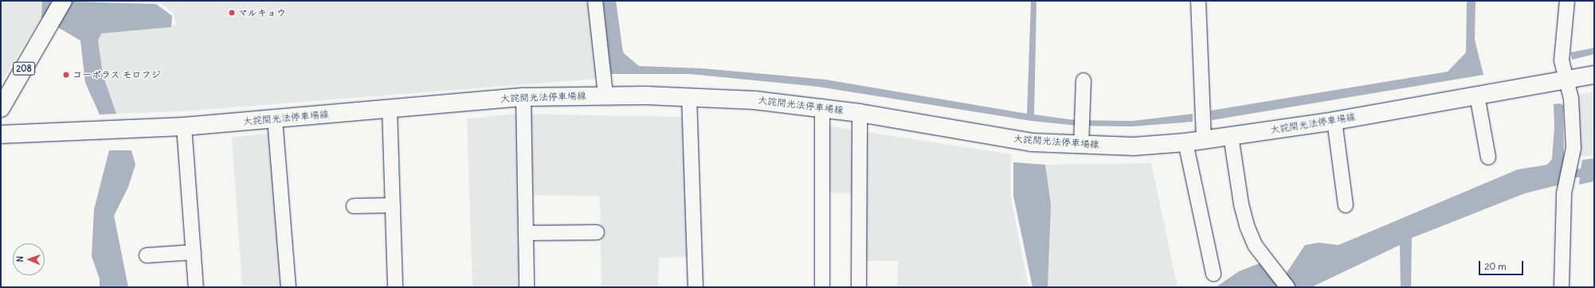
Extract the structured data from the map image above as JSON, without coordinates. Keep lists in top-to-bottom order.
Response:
{
  "streets": {
    "main road": ["208", "大詫間光法停車場線"]
  },
  "places": ["マルキョウ", "コーポラス モロフジ"],
  "scale_bar": "20 m",
  "north": "left"
}
